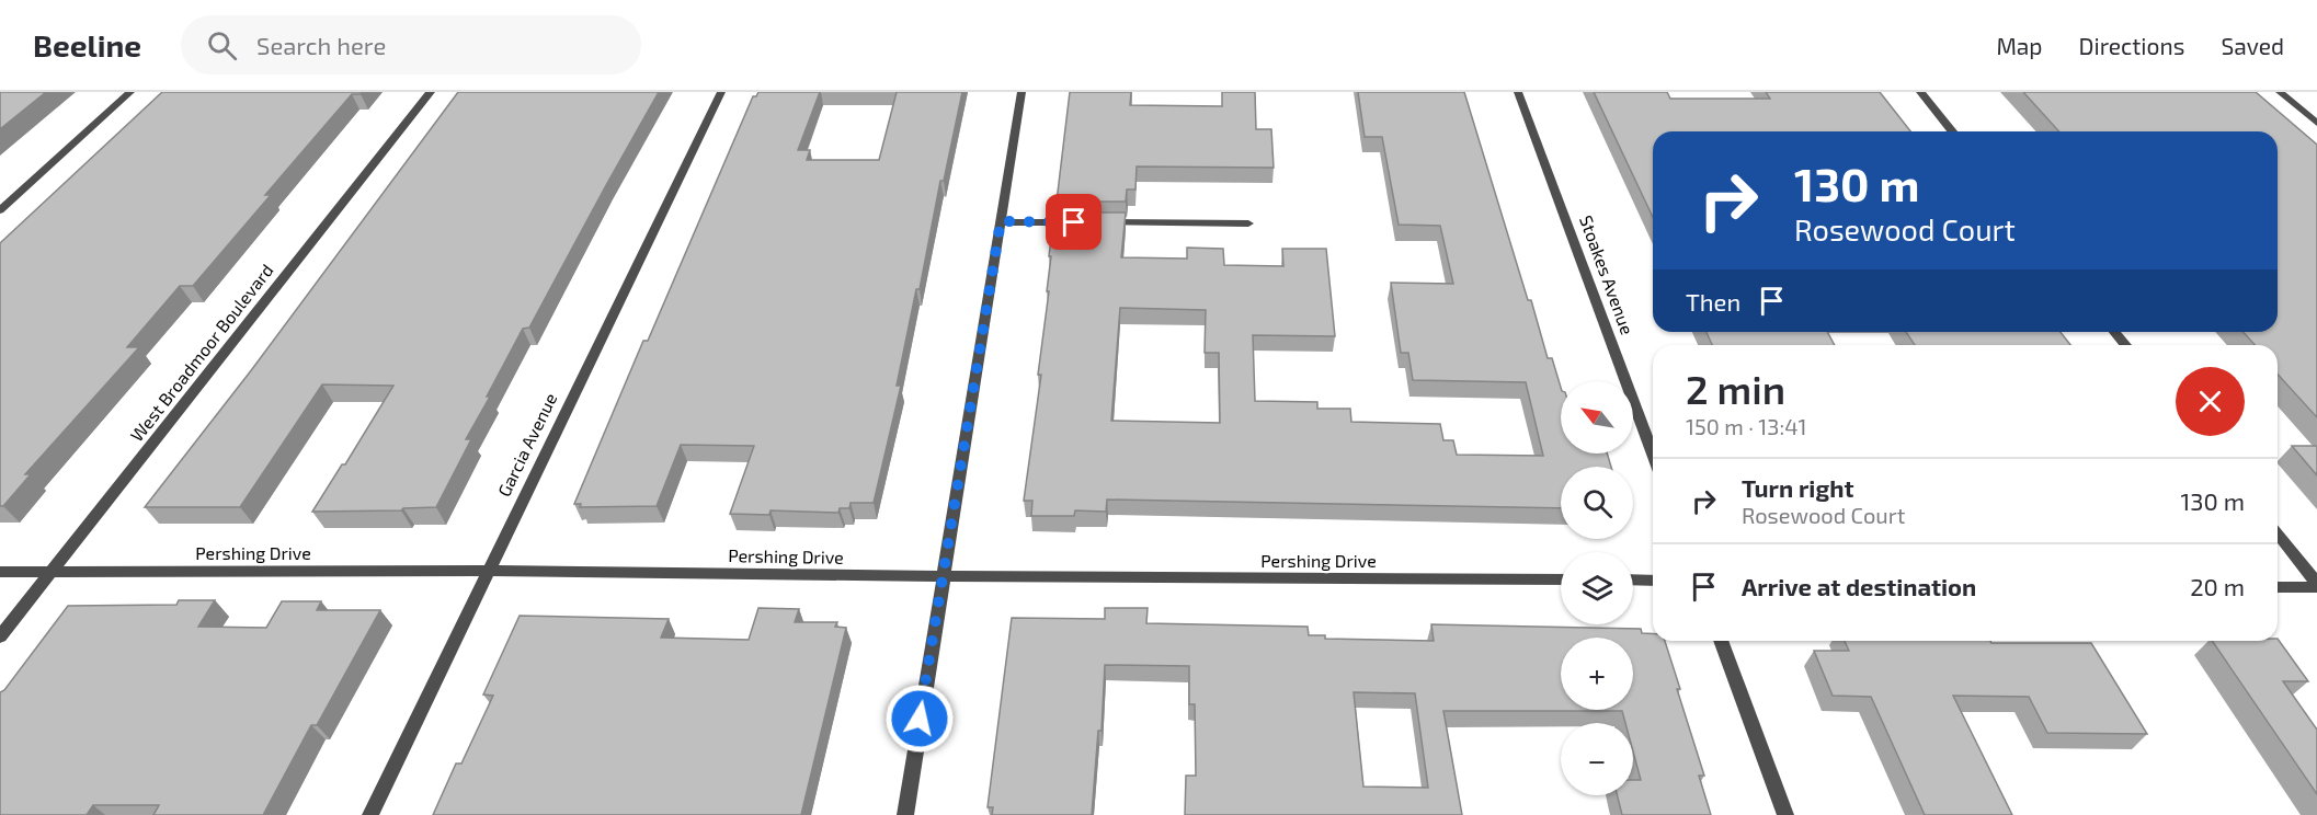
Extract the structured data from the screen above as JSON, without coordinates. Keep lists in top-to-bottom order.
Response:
{
  "streets": {
    "street": [
      "Stoakes Avenue",
      "West Broadmoor Boulevard",
      "Garcia Avenue",
      "Pershing Drive"
    ]
  },
  "crossings": [
    ["West Broadmoor Boulevard", "Pershing Drive"],
    ["Garcia Avenue", "Pershing Drive"]
  ],
  "north": "top left",
  "page": {
    "header": "Beeline",
    "search": "Search here",
    "nav": ["Map", "Directions", "Saved"],
    "turn": ["130 m", "Rosewood Court"],
    "then": "Then",
    "heading": ["2 min", "150 m · 13:41"],
    "map_buttons": ["+", "−"],
    "list": [
      {
        "name": "Turn right",
        "note": "Rosewood Court",
        "value": "130 m"
      },
      {
        "name": "Arrive at destination",
        "value": "20 m"
      }
    ]
  }
}
